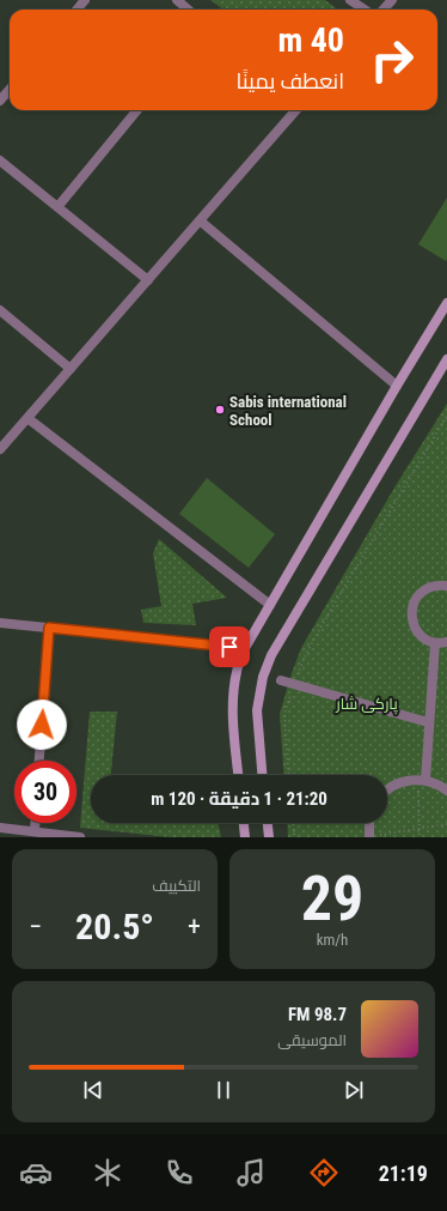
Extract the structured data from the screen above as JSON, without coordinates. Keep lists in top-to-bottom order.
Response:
{
  "parks": ["پارکی شار"],
  "places": ["Sabis international School"],
  "page": {
    "turn": ["40 m", "انعطف يمينًا"],
    "limit": "30",
    "trip": "21:20 · 1 دقيقة · 120 m",
    "tile": [
      ["29", "km/h"],
      "التكييف"
    ],
    "heat": ["−", "20.5°", "+"],
    "song": ["98.7 FM", "الموسيقى"],
    "tabs": "21:19"
  }
}
